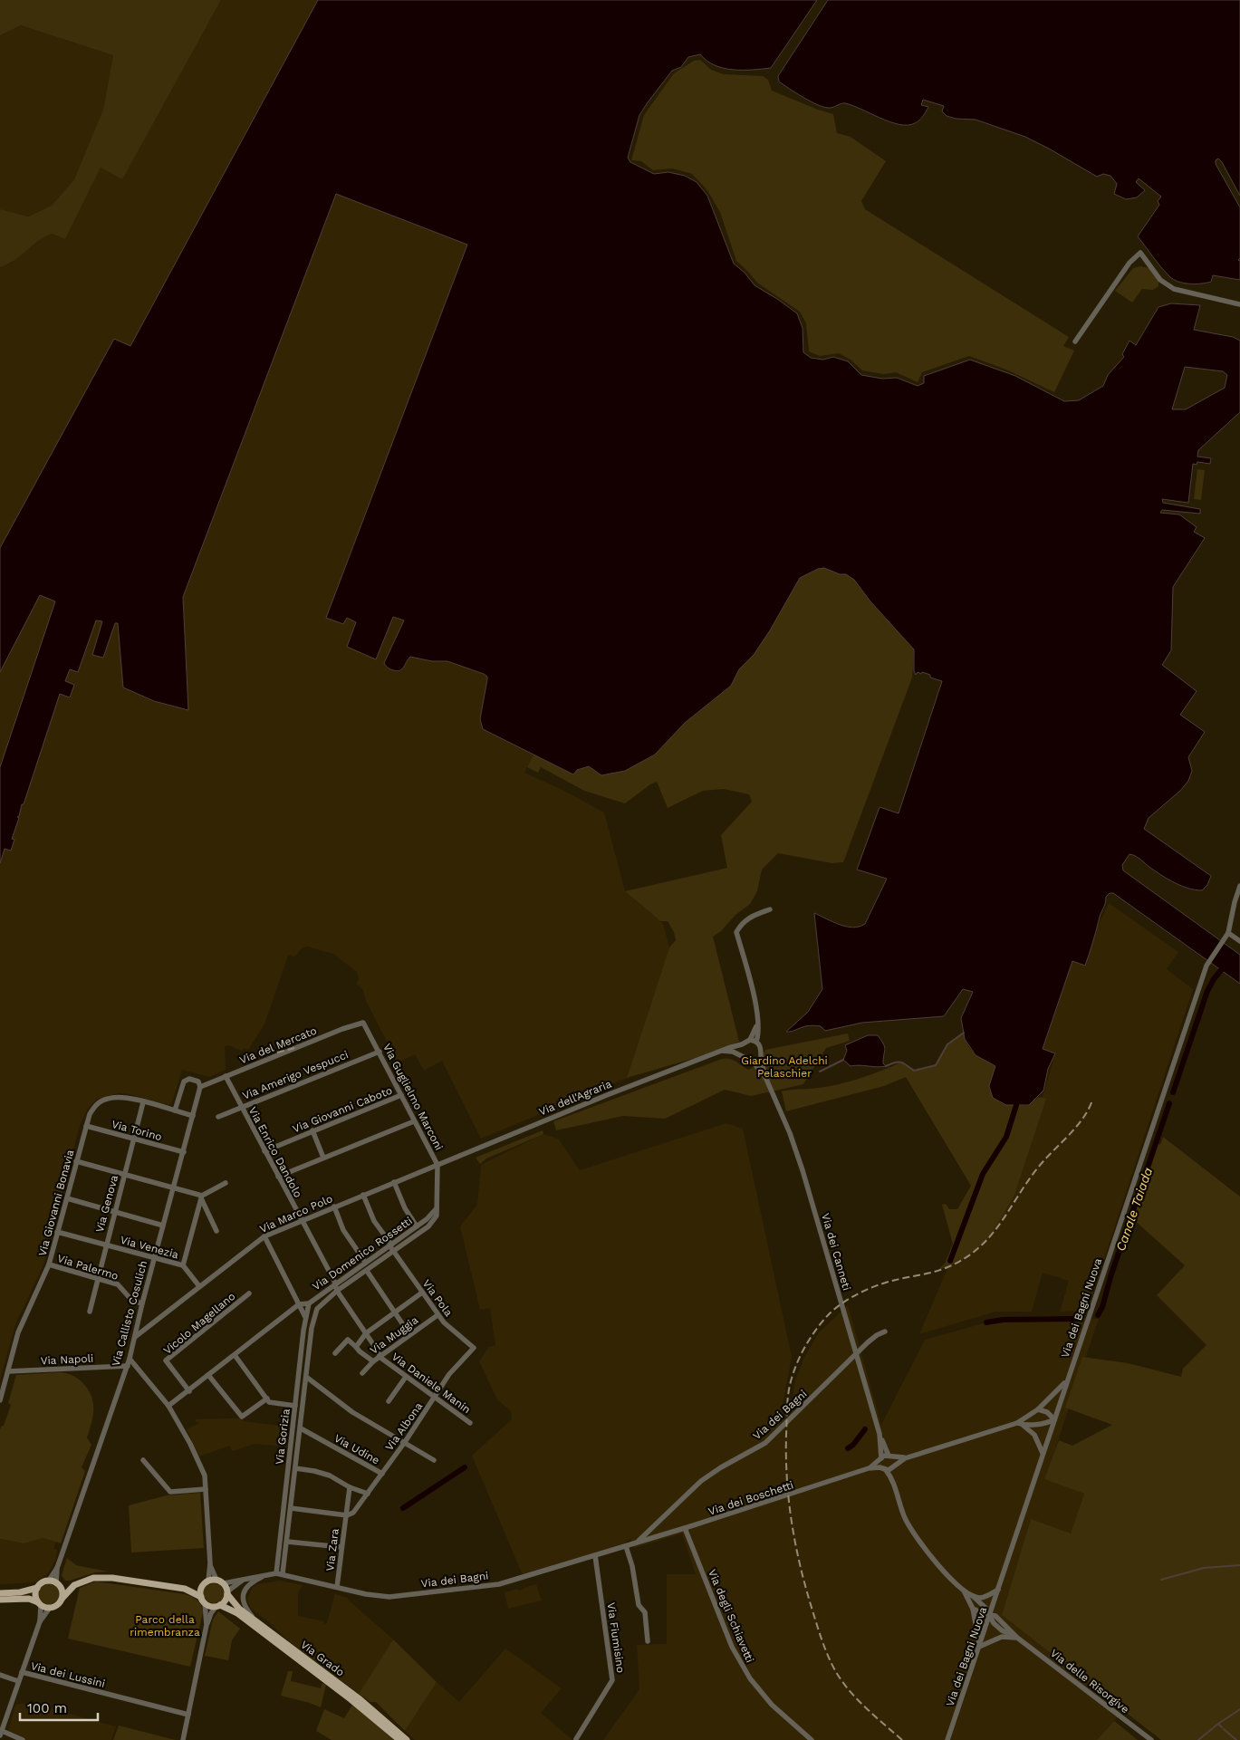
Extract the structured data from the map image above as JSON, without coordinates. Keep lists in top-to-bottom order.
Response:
{
  "streets": {
    "main road": ["Via Callisto Cosulich", "Via Grado"],
    "street": [
      "Via del Mercato",
      "Via Amerigo Vespucci",
      "Via Guglielmo Marconi",
      "Via dell'Agraria",
      "Via Giovanni Caboto",
      "Via Torino",
      "Via Enrico Dandolo",
      "Via Giovanni Bonavia",
      "Via Genova",
      "Via Marco Polo",
      "Via Venezia",
      "Via dei Canneti",
      "Via Domenico Rossetti",
      "Via Palermo",
      "Via Pola",
      "Via dei Bagni Nuova",
      "Vicolo Magellano",
      "Via Muggia",
      "Via Napoli",
      "Via Daniele Manin",
      "Via dei Bagni",
      "Via Albona",
      "Via Gorizia",
      "Via Udine",
      "Via dei Boschetti",
      "Via Zara",
      "Via degli Schiavetti",
      "Via Fiumisino",
      "Via dei Lussini",
      "Via delle Risorgive"
    ]
  },
  "crossings": [
    ["Via del Mercato", "Via Guglielmo Marconi"],
    ["Via del Mercato", "Via Enrico Dandolo"],
    ["Via del Mercato", "Via Callisto Cosulich"],
    ["Via Amerigo Vespucci", "Via Guglielmo Marconi"],
    ["Via Amerigo Vespucci", "Via Enrico Dandolo"],
    ["Via Guglielmo Marconi", "Via dell'Agraria"],
    ["Via Guglielmo Marconi", "Via Giovanni Caboto"],
    ["Via Guglielmo Marconi", "Via Marco Polo"],
    ["Via Guglielmo Marconi", "Via Domenico Rossetti"],
    ["Via dell'Agraria", "Via Marco Polo"],
    ["Via dell'Agraria", "Via dei Canneti"],
    ["Via Giovanni Caboto", "Via Enrico Dandolo"],
    ["Via Torino", "Via Giovanni Bonavia"],
    ["Via Torino", "Via Genova"],
    ["Via Torino", "Via Callisto Cosulich"],
    ["Via Enrico Dandolo", "Via Marco Polo"],
    ["Via Enrico Dandolo", "Via Domenico Rossetti"],
    ["Via Enrico Dandolo", "Via Daniele Manin"],
    ["Via Giovanni Bonavia", "Via Genova"],
    ["Via Giovanni Bonavia", "Via Venezia"],
    ["Via Giovanni Bonavia", "Via Palermo"],
    ["Via Giovanni Bonavia", "Via Callisto Cosulich"],
    ["Via Giovanni Bonavia", "Via Napoli"],
    ["Via Genova", "Via Venezia"],
    ["Via Genova", "Via Palermo"],
    ["Via Marco Polo", "Via Pola"],
    ["Via Marco Polo", "Via Callisto Cosulich"],
    ["Via Venezia", "Via Callisto Cosulich"],
    ["Via dei Canneti", "Via dei Bagni"],
    ["Via dei Canneti", "Via dei Boschetti"],
    ["Via Domenico Rossetti", "Via Pola"],
    ["Via Domenico Rossetti", "Via Daniele Manin"],
    ["Via Domenico Rossetti", "Via Gorizia"],
    ["Via Palermo", "Via Callisto Cosulich"],
    ["Via Pola", "Via Muggia"],
    ["Via Pola", "Via Albona"],
    ["Via dei Bagni Nuova", "Via dei Boschetti"],
    ["Via dei Bagni Nuova", "Via delle Risorgive"],
    ["Via Callisto Cosulich", "Via Napoli"],
    ["Via Muggia", "Via Daniele Manin"],
    ["Via Daniele Manin", "Via Albona"],
    ["Via dei Bagni", "Via Gorizia"],
    ["Via dei Bagni", "Via dei Boschetti"],
    ["Via dei Bagni", "Via Zara"],
    ["Via dei Bagni", "Via Fiumisino"],
    ["Via dei Bagni", "Via Grado"],
    ["Via Albona", "Via Udine"],
    ["Via Gorizia", "Via Udine"],
    ["Via Udine", "Via Zara"],
    ["Via dei Boschetti", "Via degli Schiavetti"]
  ],
  "water": ["Canale Taiada"],
  "parks": ["Giardino Adelchi Pelaschier", "Parco della rimembranza"],
  "scale_bar": "100 m"
}
